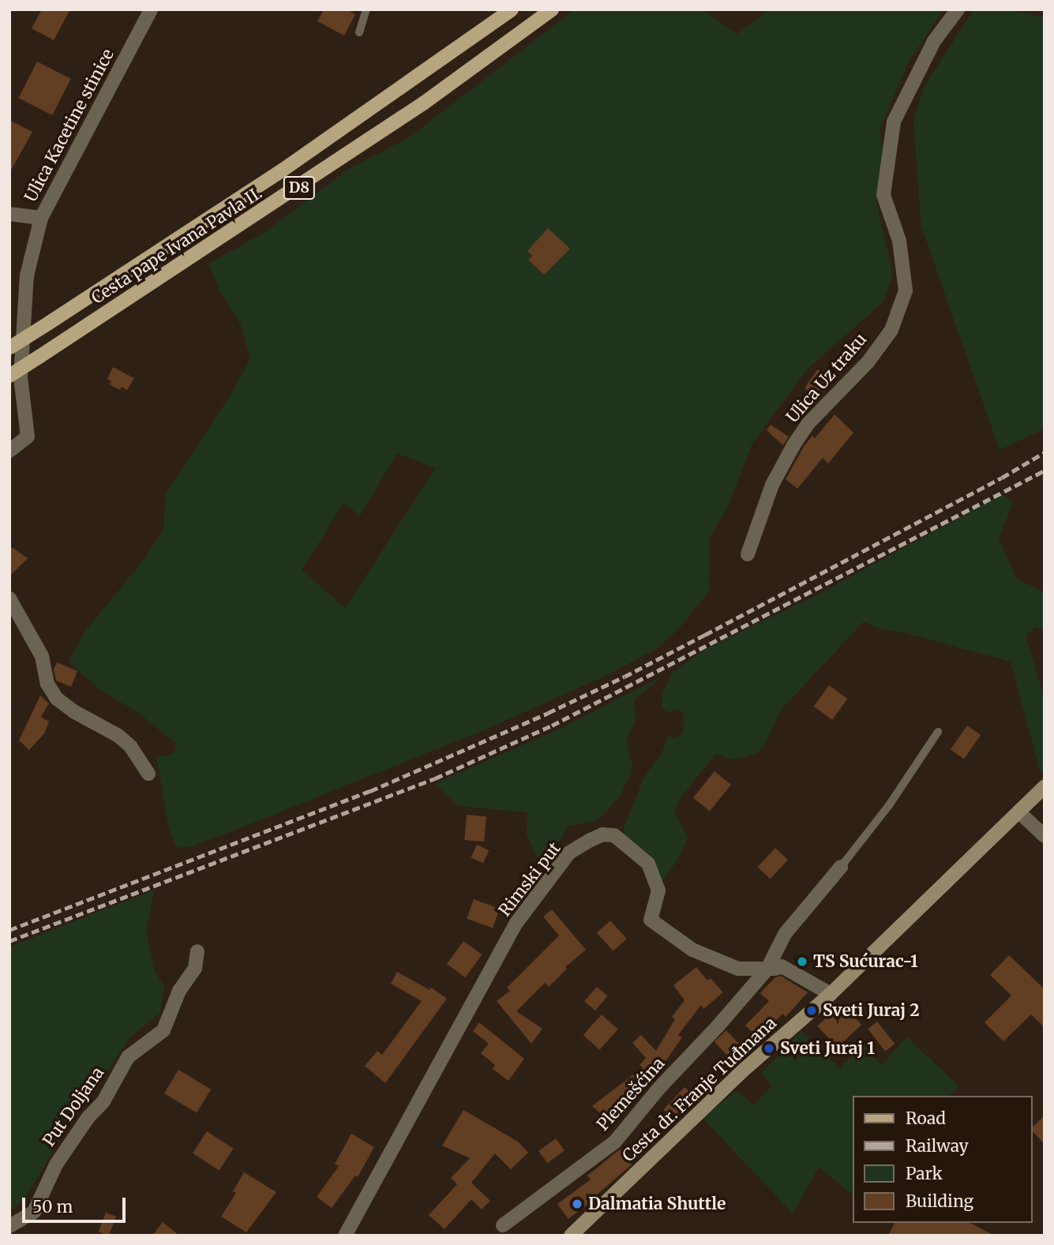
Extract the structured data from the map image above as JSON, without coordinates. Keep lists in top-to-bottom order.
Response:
{
  "streets": {
    "main road": ["D8", "Cesta pape Ivana Pavla II.", "Cesta dr. Franje Tuđmana"],
    "street": [
      "Ulica Kacetine stinice",
      "Ulica Uz traku",
      "Rimski put",
      "Plemešćina",
      "Put Doljana"
    ]
  },
  "crossings": [
    ["Rimski put", "Cesta dr. Franje Tuđmana"],
    ["Rimski put", "Plemešćina"]
  ],
  "places": [
    "TS Sućurac-1",
    "Sveti Juraj 2",
    "Sveti Juraj 1",
    "Dalmatia Shuttle"
  ],
  "legend": [
    "Road",
    "Railway",
    "Park",
    "Building"
  ],
  "scale_bar": "50 m"
}
